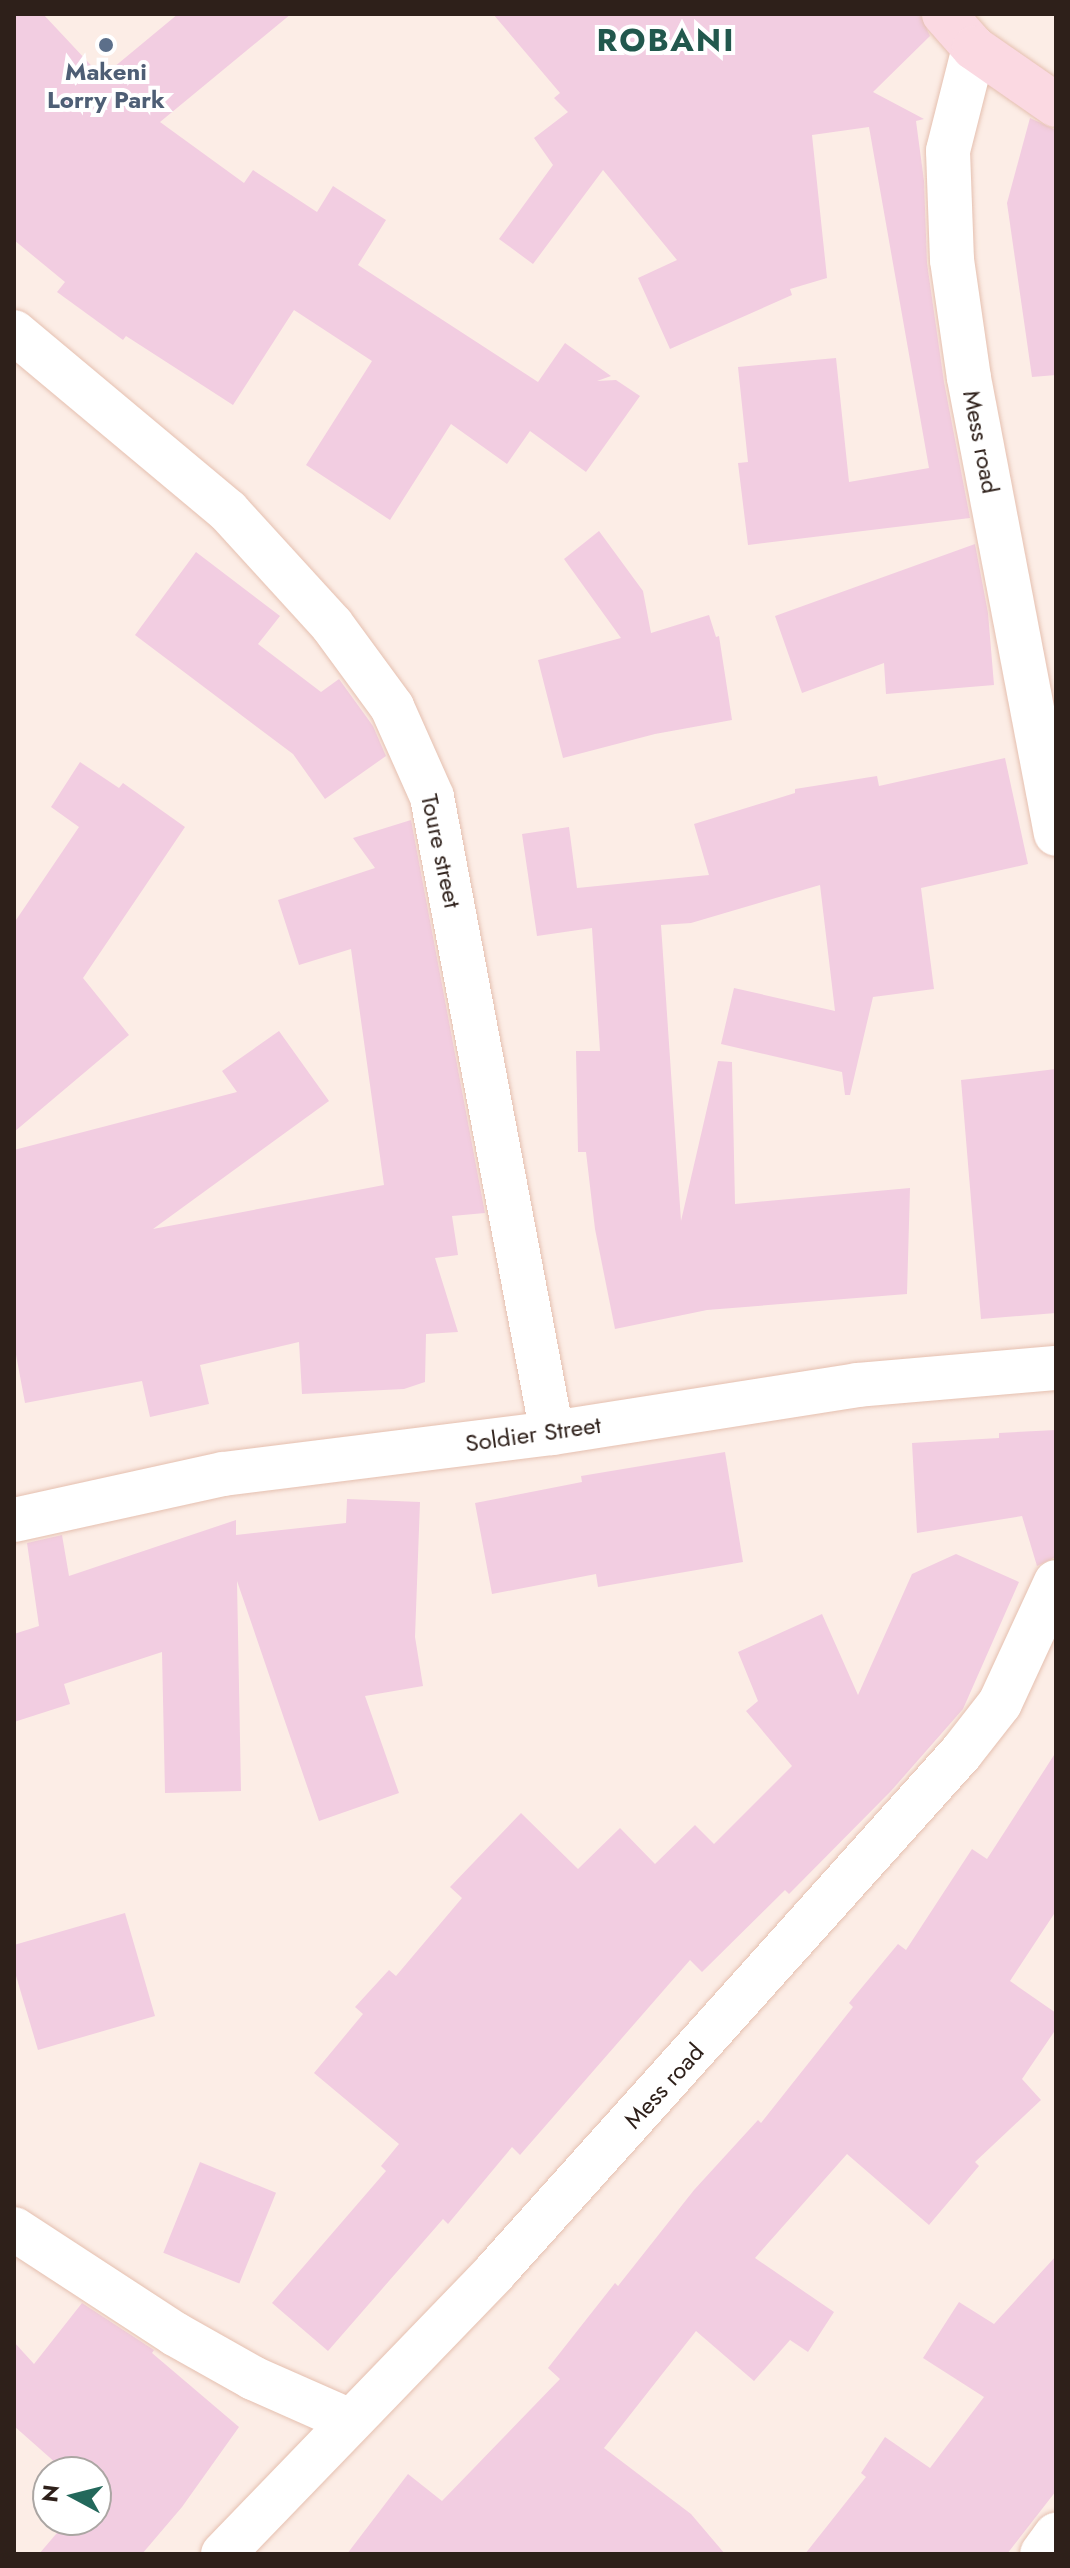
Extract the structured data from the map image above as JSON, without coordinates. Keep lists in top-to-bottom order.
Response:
{
  "streets": {
    "street": ["Mess road", "Toure street", "Soldier Street"]
  },
  "crossings": [
    ["Toure street", "Soldier Street"]
  ],
  "districts": ["ROBANI"],
  "places": ["Makeni Lorry Park"],
  "north": "left"
}
